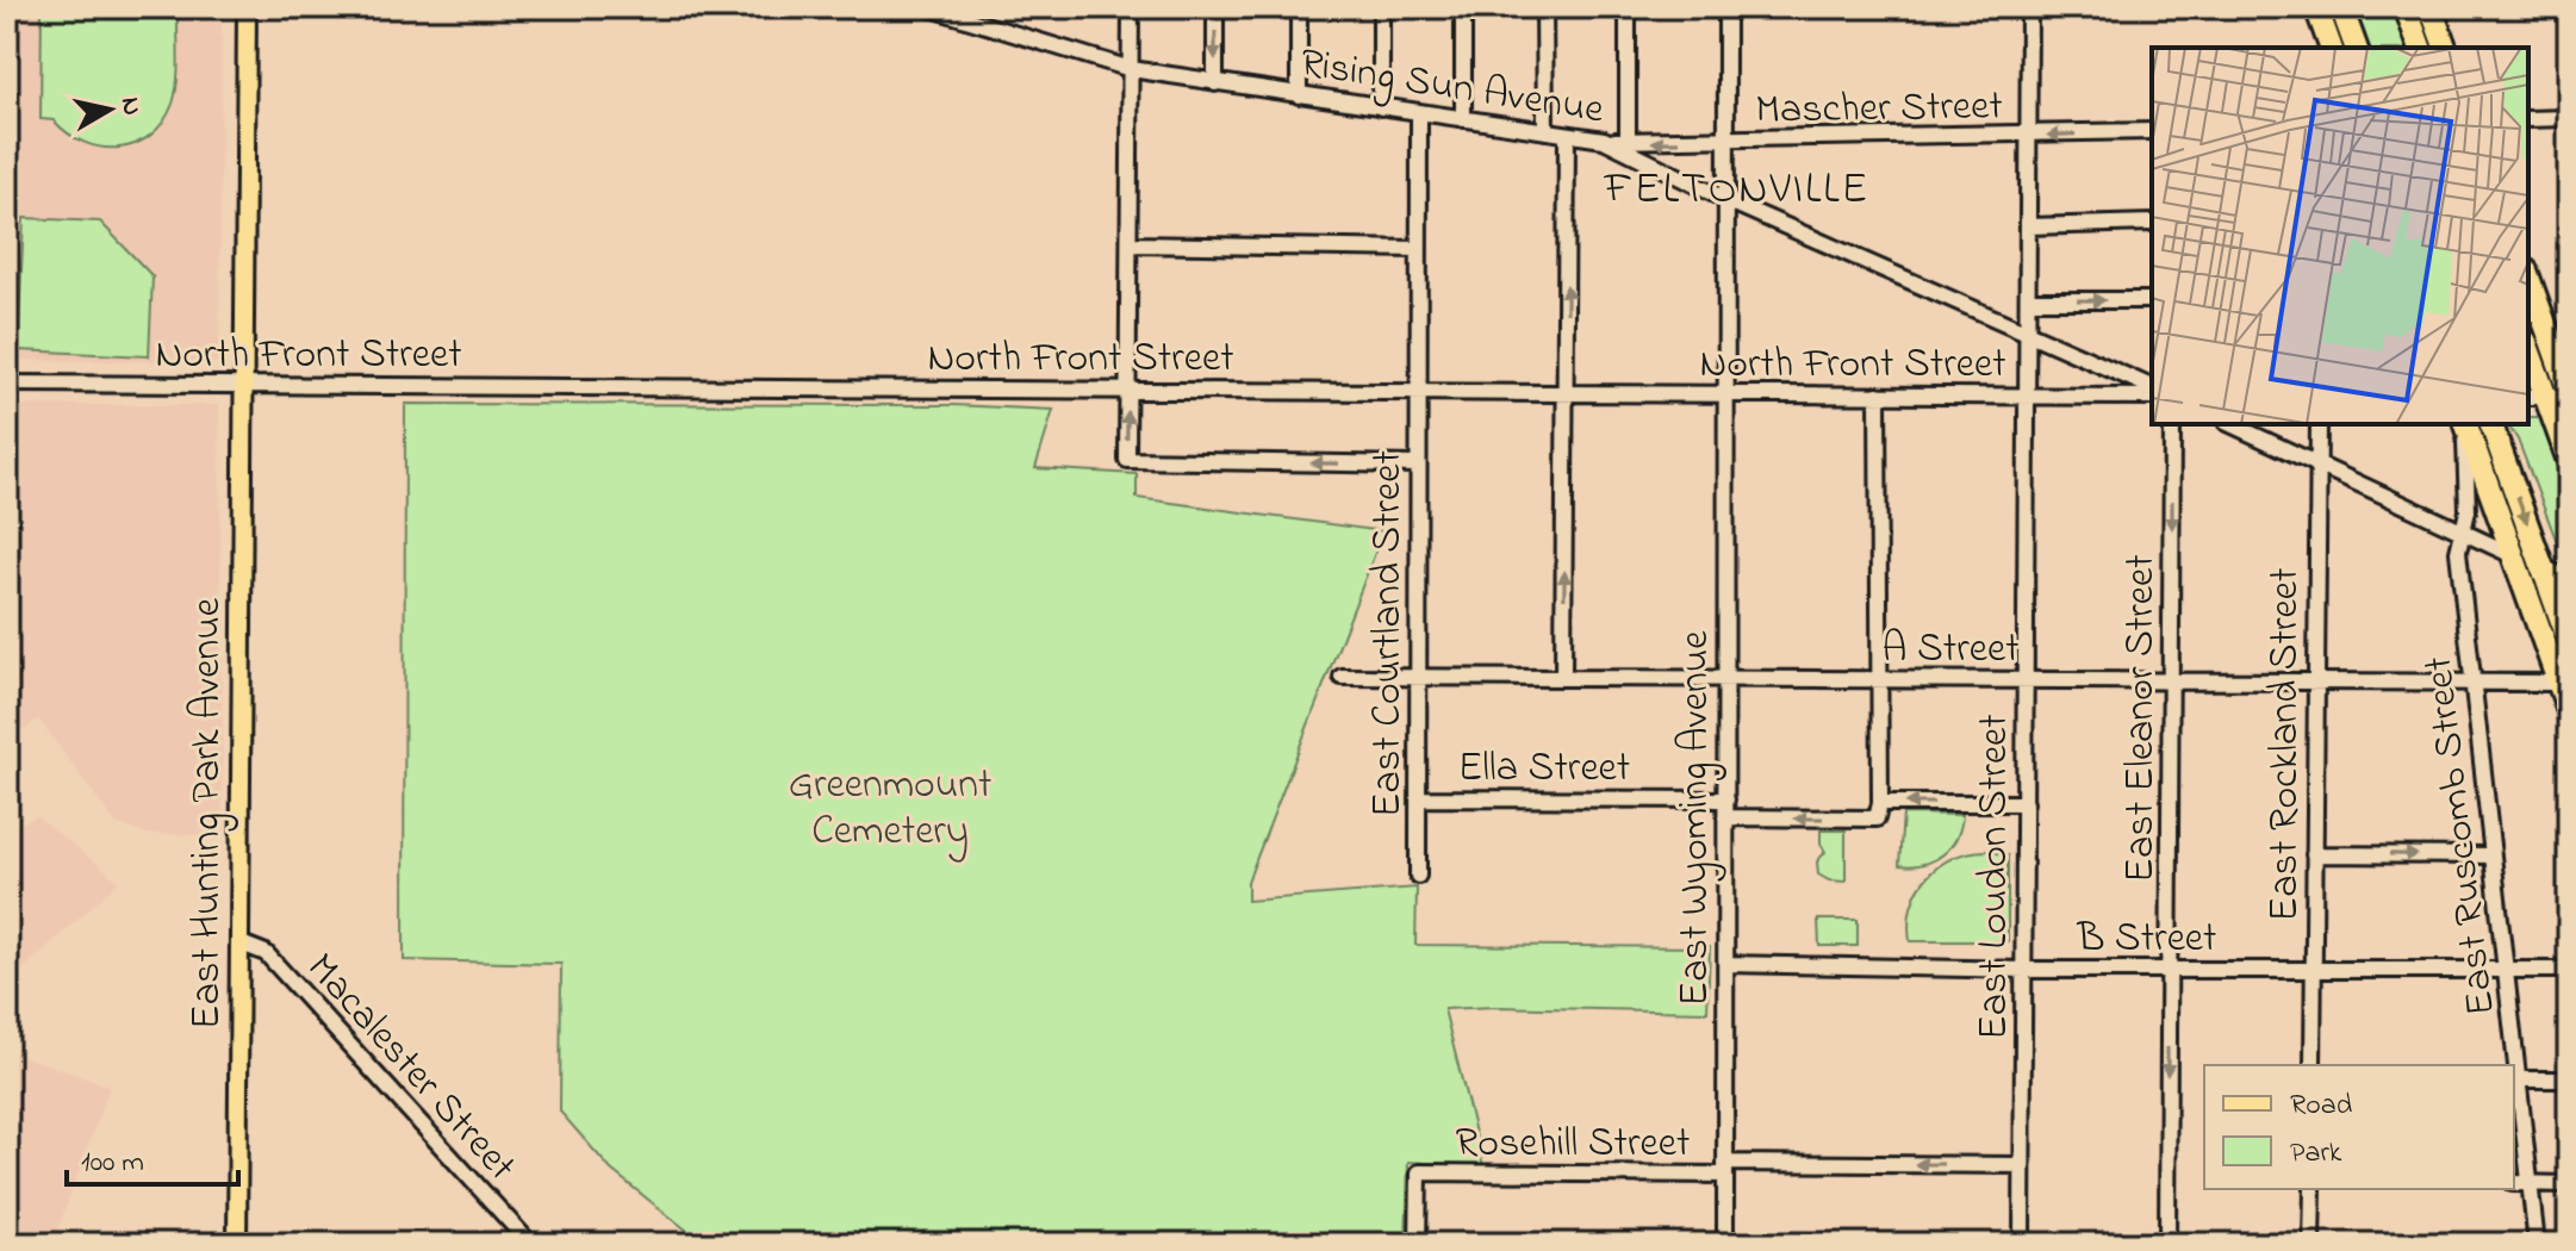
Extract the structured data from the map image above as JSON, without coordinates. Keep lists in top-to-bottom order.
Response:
{
  "streets": {
    "main road": ["East Hunting Park Avenue"],
    "street": [
      "Rising Sun Avenue",
      "Mascher Street",
      "North Front Street",
      "East Courtland Street",
      "A Street",
      "East Eleanor Street",
      "East Rockland Street",
      "Ella Street",
      "East Wyoming Avenue",
      "East Ruscomb Street",
      "East Loudon Street",
      "B Street",
      "Macalester Street",
      "Rosehill Street"
    ]
  },
  "crossings": [
    ["Rising Sun Avenue", "Mascher Street"],
    ["Rising Sun Avenue", "East Courtland Street"],
    ["Rising Sun Avenue", "East Wyoming Avenue"],
    ["Rising Sun Avenue", "East Loudon Street"],
    ["Mascher Street", "East Wyoming Avenue"],
    ["Mascher Street", "East Loudon Street"],
    ["North Front Street", "East Courtland Street"],
    ["North Front Street", "East Hunting Park Avenue"],
    ["North Front Street", "East Wyoming Avenue"],
    ["North Front Street", "East Loudon Street"],
    ["East Courtland Street", "A Street"],
    ["East Courtland Street", "Ella Street"],
    ["A Street", "East Eleanor Street"],
    ["A Street", "East Rockland Street"],
    ["A Street", "East Wyoming Avenue"],
    ["A Street", "East Ruscomb Street"],
    ["A Street", "East Loudon Street"],
    ["East Eleanor Street", "B Street"],
    ["East Rockland Street", "B Street"],
    ["Ella Street", "East Wyoming Avenue"],
    ["East Hunting Park Avenue", "Macalester Street"],
    ["East Wyoming Avenue", "B Street"],
    ["East Wyoming Avenue", "Rosehill Street"],
    ["East Ruscomb Street", "B Street"],
    ["East Loudon Street", "B Street"],
    ["East Loudon Street", "Rosehill Street"]
  ],
  "one_way": ["East Eleanor Street", "Rosehill Street"],
  "districts": ["FELTONVILLE"],
  "parks": ["Greenmount Cemetery"],
  "legend": ["Road", "Park"],
  "scale_bar": "100 m",
  "north": "right"
}
